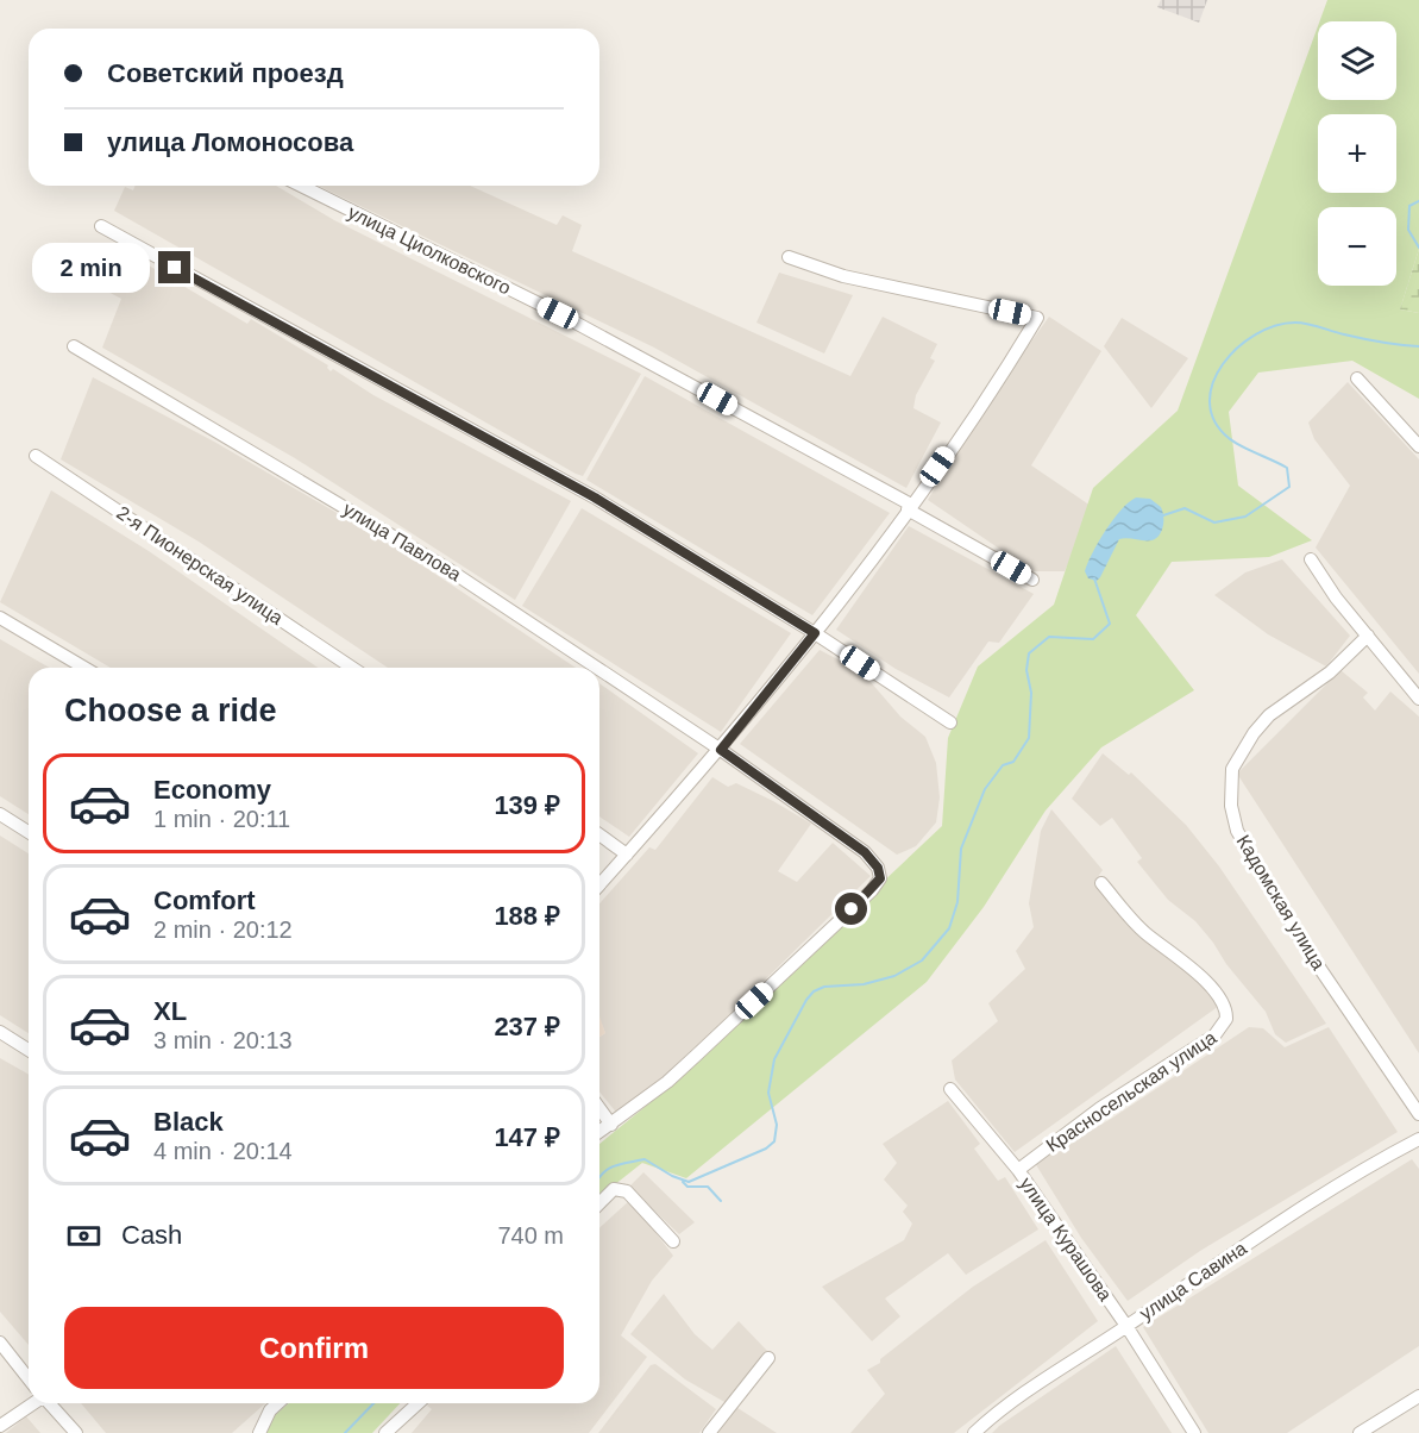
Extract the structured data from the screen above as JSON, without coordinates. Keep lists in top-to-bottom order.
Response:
{
  "streets": {
    "street": [
      "улица Циолковского",
      "улица Павлова",
      "2-я Пионерская улица",
      "Кадомская улица",
      "Красносельская улица",
      "улица Курашова",
      "улица Савина"
    ]
  },
  "crossings": [
    ["Красносельская улица", "улица Курашова"],
    ["улица Курашова", "улица Савина"]
  ],
  "page": {
    "map_buttons": ["+", "−"],
    "banner": ["Советский проезд", "улица Ломоносова"],
    "bubble": "2 min",
    "heading": "Choose a ride",
    "list": [
      {
        "name": "Economy",
        "note": "1 min · 20:11",
        "value": "139 ₽"
      },
      {
        "name": "Comfort",
        "note": "2 min · 20:12",
        "value": "188 ₽"
      },
      {
        "name": "XL",
        "note": "3 min · 20:13",
        "value": "237 ₽"
      },
      {
        "name": "Black",
        "note": "4 min · 20:14",
        "value": "147 ₽"
      }
    ],
    "pay": ["Cash", "740 m"],
    "buttons": "Confirm"
  }
}
